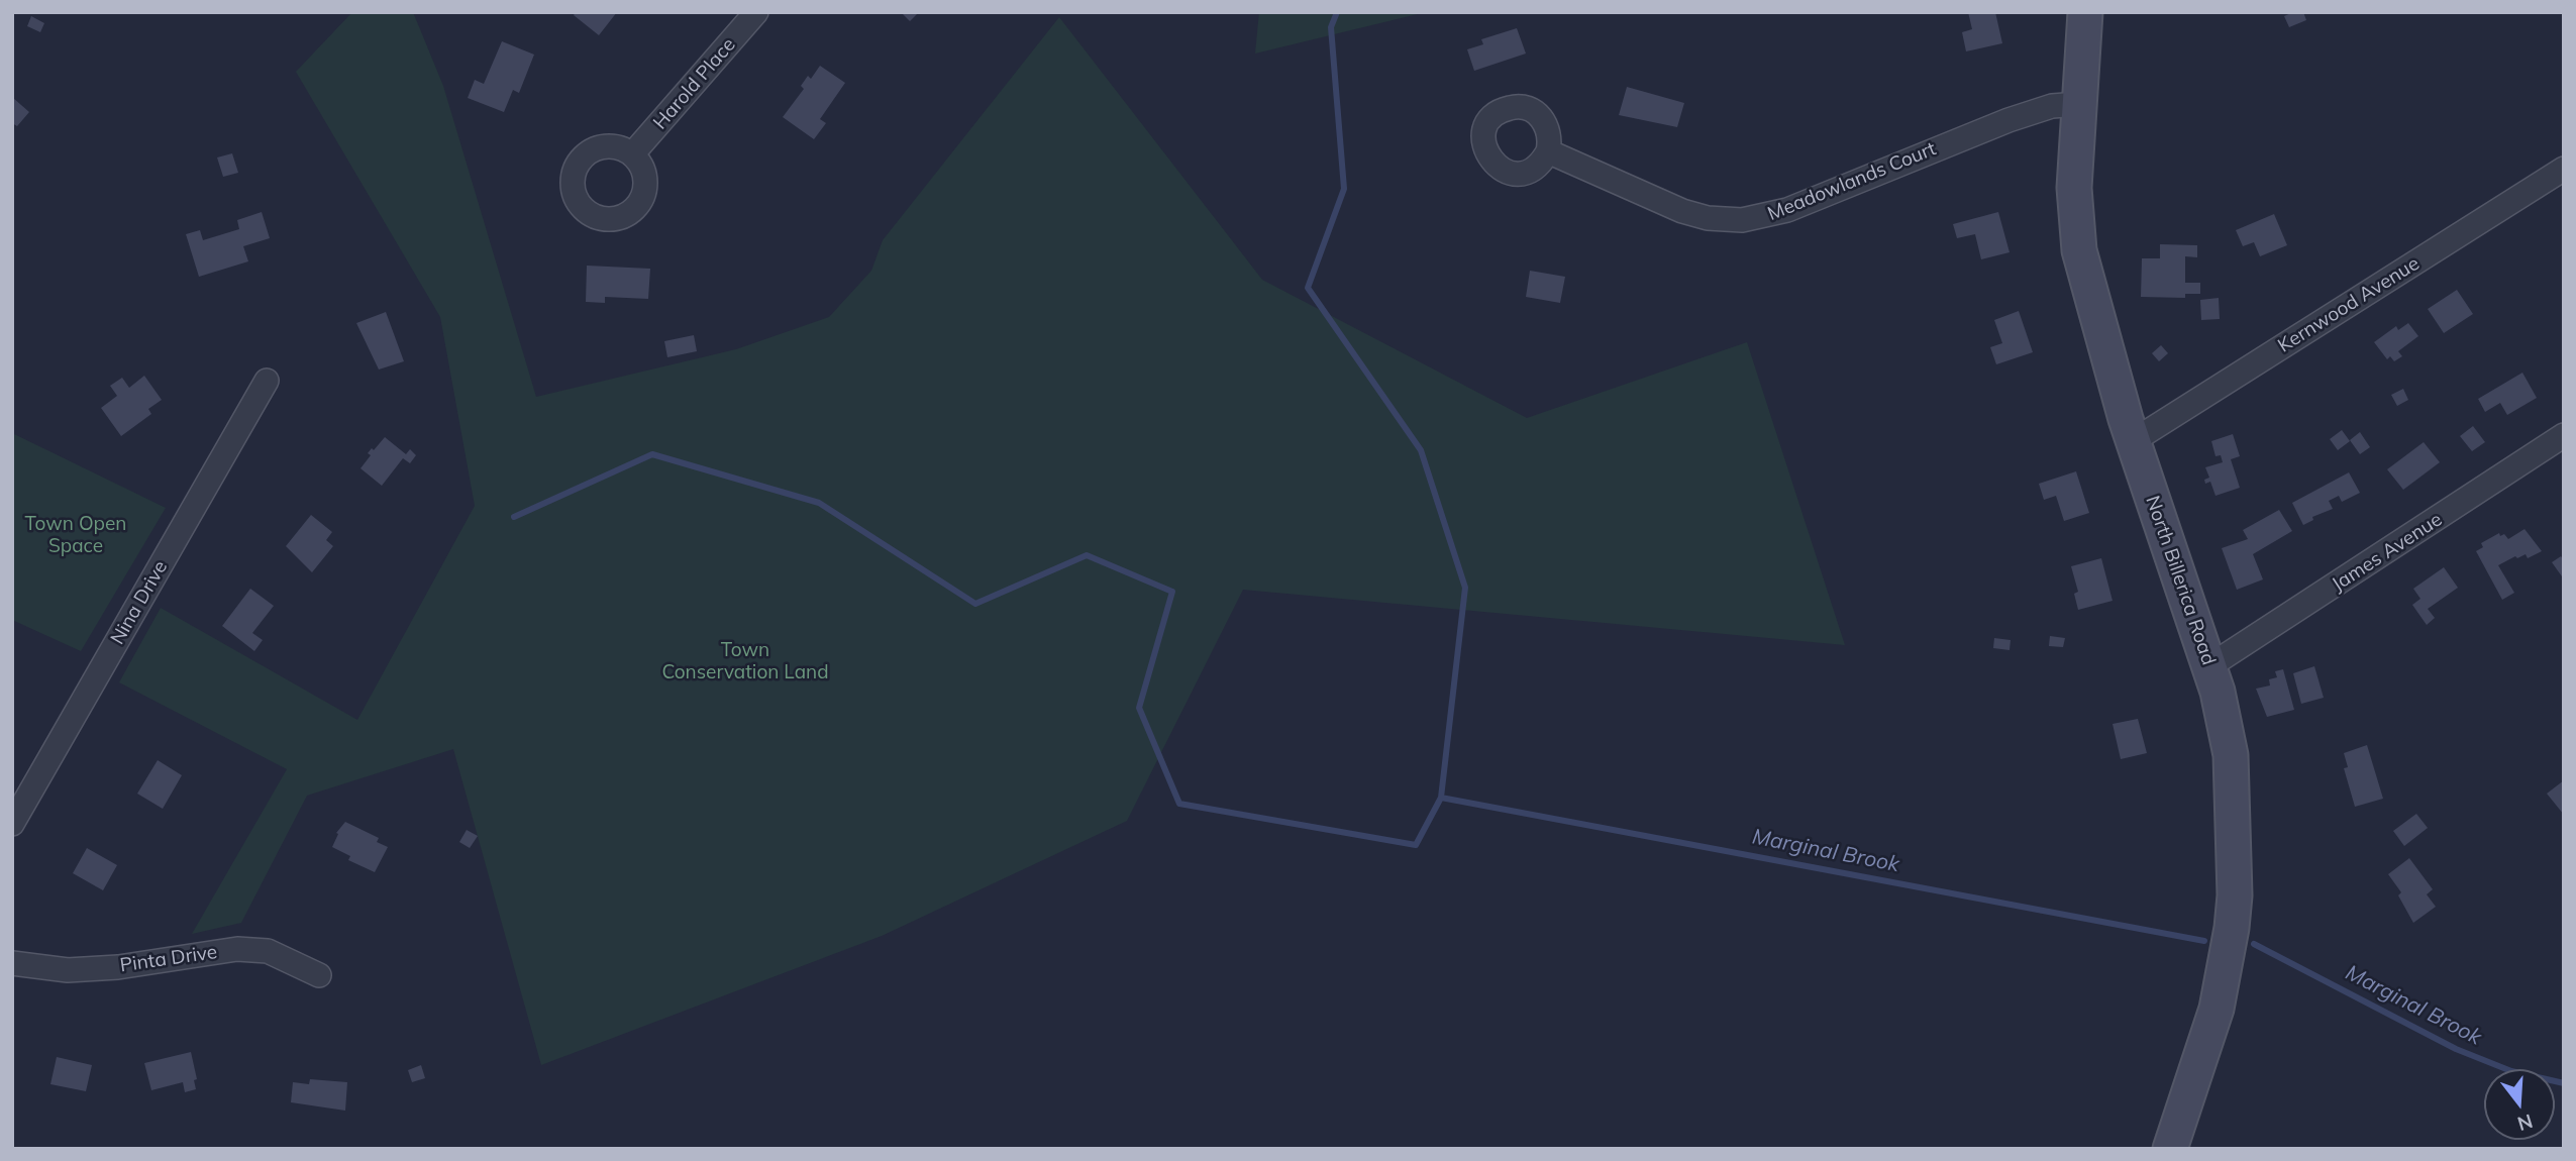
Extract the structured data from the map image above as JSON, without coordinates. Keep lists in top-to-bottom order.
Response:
{
  "streets": {
    "main road": ["North Billerica Road"],
    "street": [
      "Harold Place",
      "Meadowlands Court",
      "Kernwood Avenue",
      "James Avenue",
      "Nina Drive",
      "Pinta Drive"
    ]
  },
  "crossings": [
    ["Meadowlands Court", "North Billerica Road"],
    ["Kernwood Avenue", "North Billerica Road"],
    ["James Avenue", "North Billerica Road"]
  ],
  "water": ["Marginal Brook"],
  "parks": ["Town Open Space", "Town Conservation Land"],
  "north": "bottom"
}
